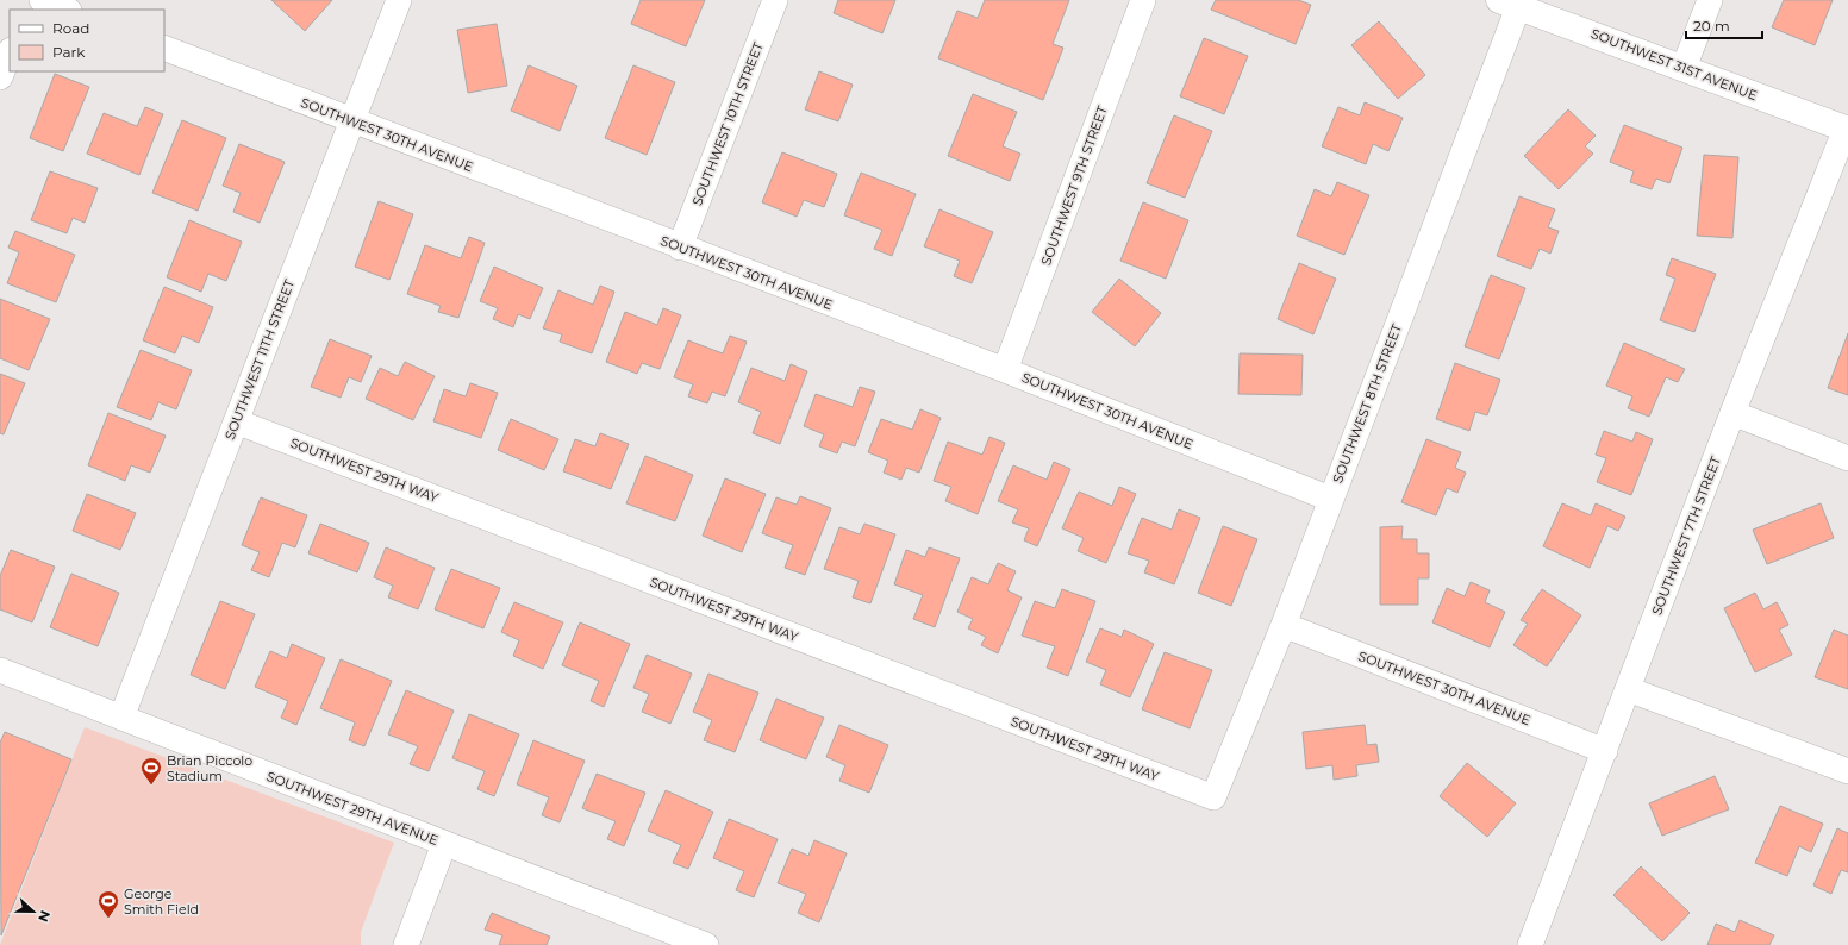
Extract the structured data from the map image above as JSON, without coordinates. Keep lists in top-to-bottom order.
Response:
{
  "streets": {
    "main road": ["SOUTHWEST 31ST AVENUE"],
    "street": [
      "SOUTHWEST 10TH STREET",
      "SOUTHWEST 30TH AVENUE",
      "SOUTHWEST 9TH STREET",
      "SOUTHWEST 11TH STREET",
      "SOUTHWEST 8TH STREET",
      "SOUTHWEST 29TH WAY",
      "SOUTHWEST 7TH STREET",
      "SOUTHWEST 29TH AVENUE"
    ]
  },
  "crossings": [
    ["SOUTHWEST 31ST AVENUE", "SOUTHWEST 8TH STREET"],
    ["SOUTHWEST 31ST AVENUE", "SOUTHWEST 7TH STREET"],
    ["SOUTHWEST 10TH STREET", "SOUTHWEST 30TH AVENUE"],
    ["SOUTHWEST 30TH AVENUE", "SOUTHWEST 9TH STREET"],
    ["SOUTHWEST 30TH AVENUE", "SOUTHWEST 11TH STREET"],
    ["SOUTHWEST 30TH AVENUE", "SOUTHWEST 8TH STREET"],
    ["SOUTHWEST 30TH AVENUE", "SOUTHWEST 7TH STREET"],
    ["SOUTHWEST 11TH STREET", "SOUTHWEST 29TH WAY"],
    ["SOUTHWEST 11TH STREET", "SOUTHWEST 29TH AVENUE"],
    ["SOUTHWEST 8TH STREET", "SOUTHWEST 29TH WAY"]
  ],
  "places": {
    "sports": ["Brian Piccolo Stadium", "George Smith Field"]
  },
  "legend": ["Road", "Park"],
  "scale_bar": "20 m",
  "north": "right"
}
